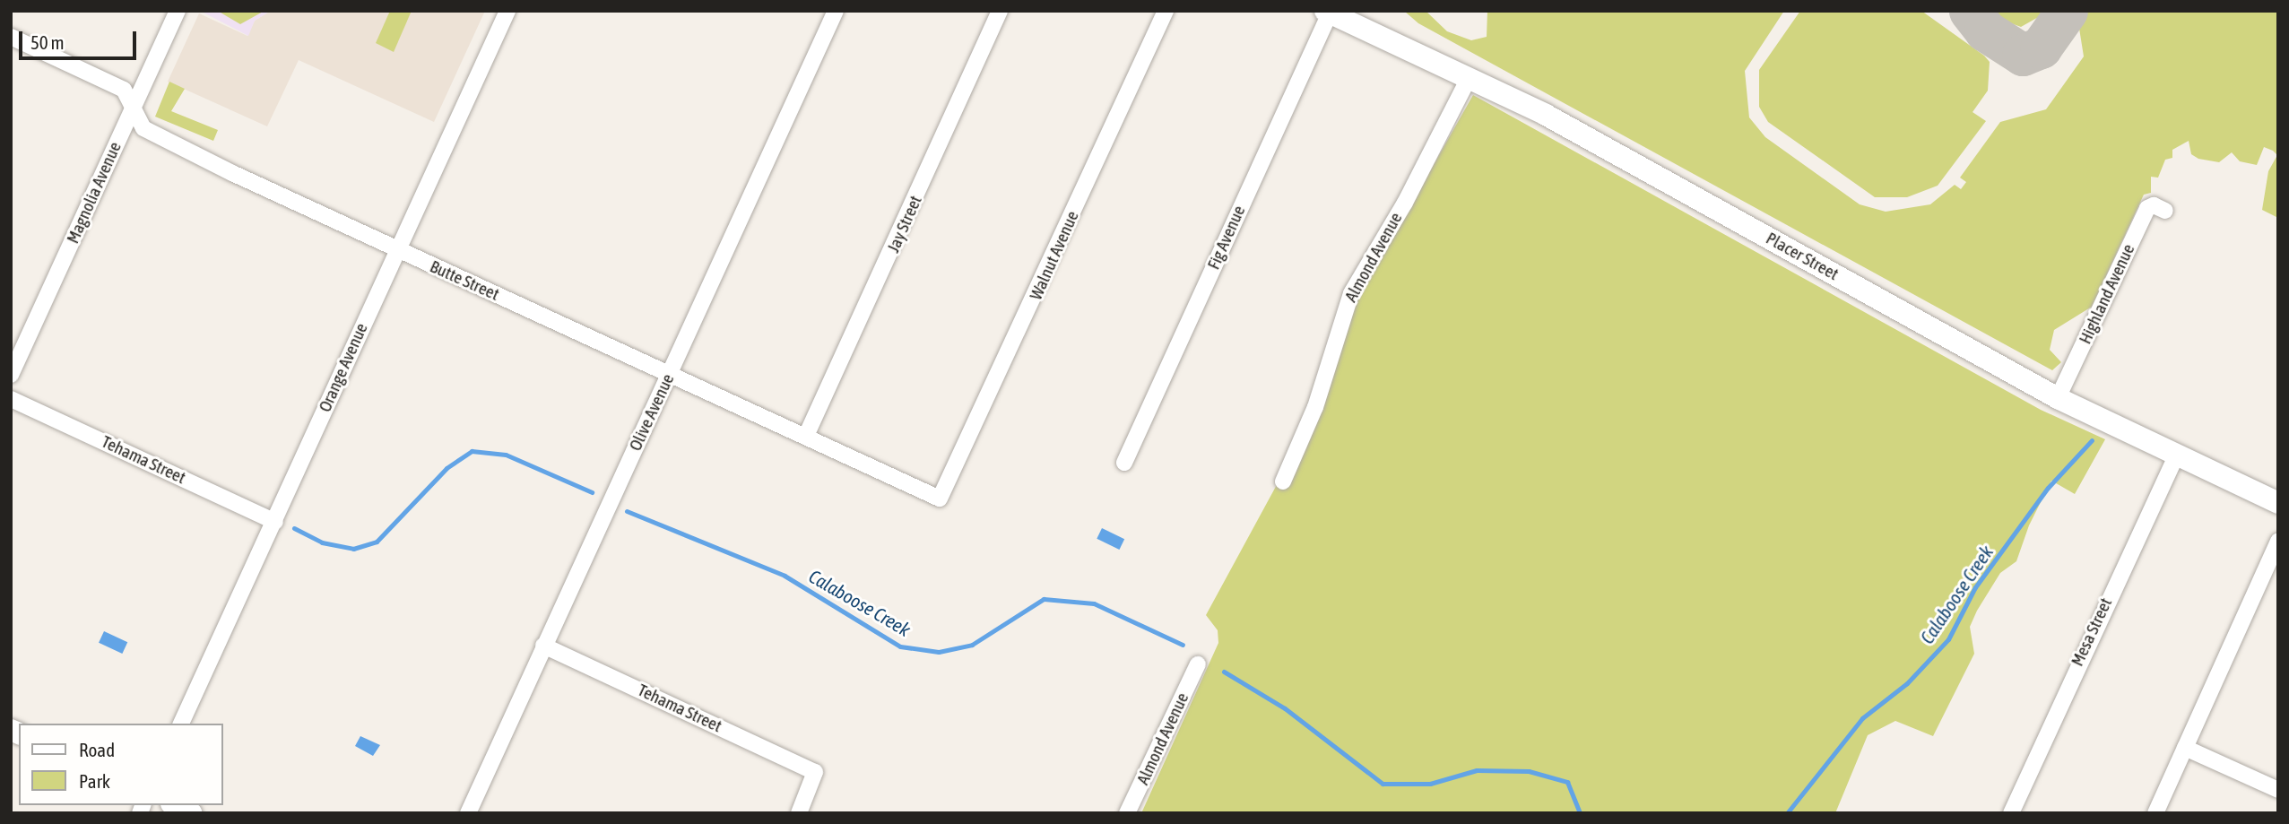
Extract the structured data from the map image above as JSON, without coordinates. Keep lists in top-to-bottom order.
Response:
{
  "streets": {
    "main road": ["Placer Street"],
    "street": [
      "Magnolia Avenue",
      "Jay Street",
      "Fig Avenue",
      "Walnut Avenue",
      "Almond Avenue",
      "Butte Street",
      "Highland Avenue",
      "Orange Avenue",
      "Olive Avenue",
      "Tehama Street",
      "Mesa Street"
    ]
  },
  "crossings": [
    ["Magnolia Avenue", "Butte Street"],
    ["Jay Street", "Butte Street"],
    ["Fig Avenue", "Placer Street"],
    ["Walnut Avenue", "Butte Street"],
    ["Placer Street", "Almond Avenue"],
    ["Placer Street", "Highland Avenue"],
    ["Placer Street", "Mesa Street"],
    ["Butte Street", "Orange Avenue"],
    ["Butte Street", "Olive Avenue"],
    ["Orange Avenue", "Tehama Street"],
    ["Olive Avenue", "Tehama Street"]
  ],
  "water": ["Calaboose Creek"],
  "legend": ["Road", "Park"],
  "scale_bar": "50 m"
}
